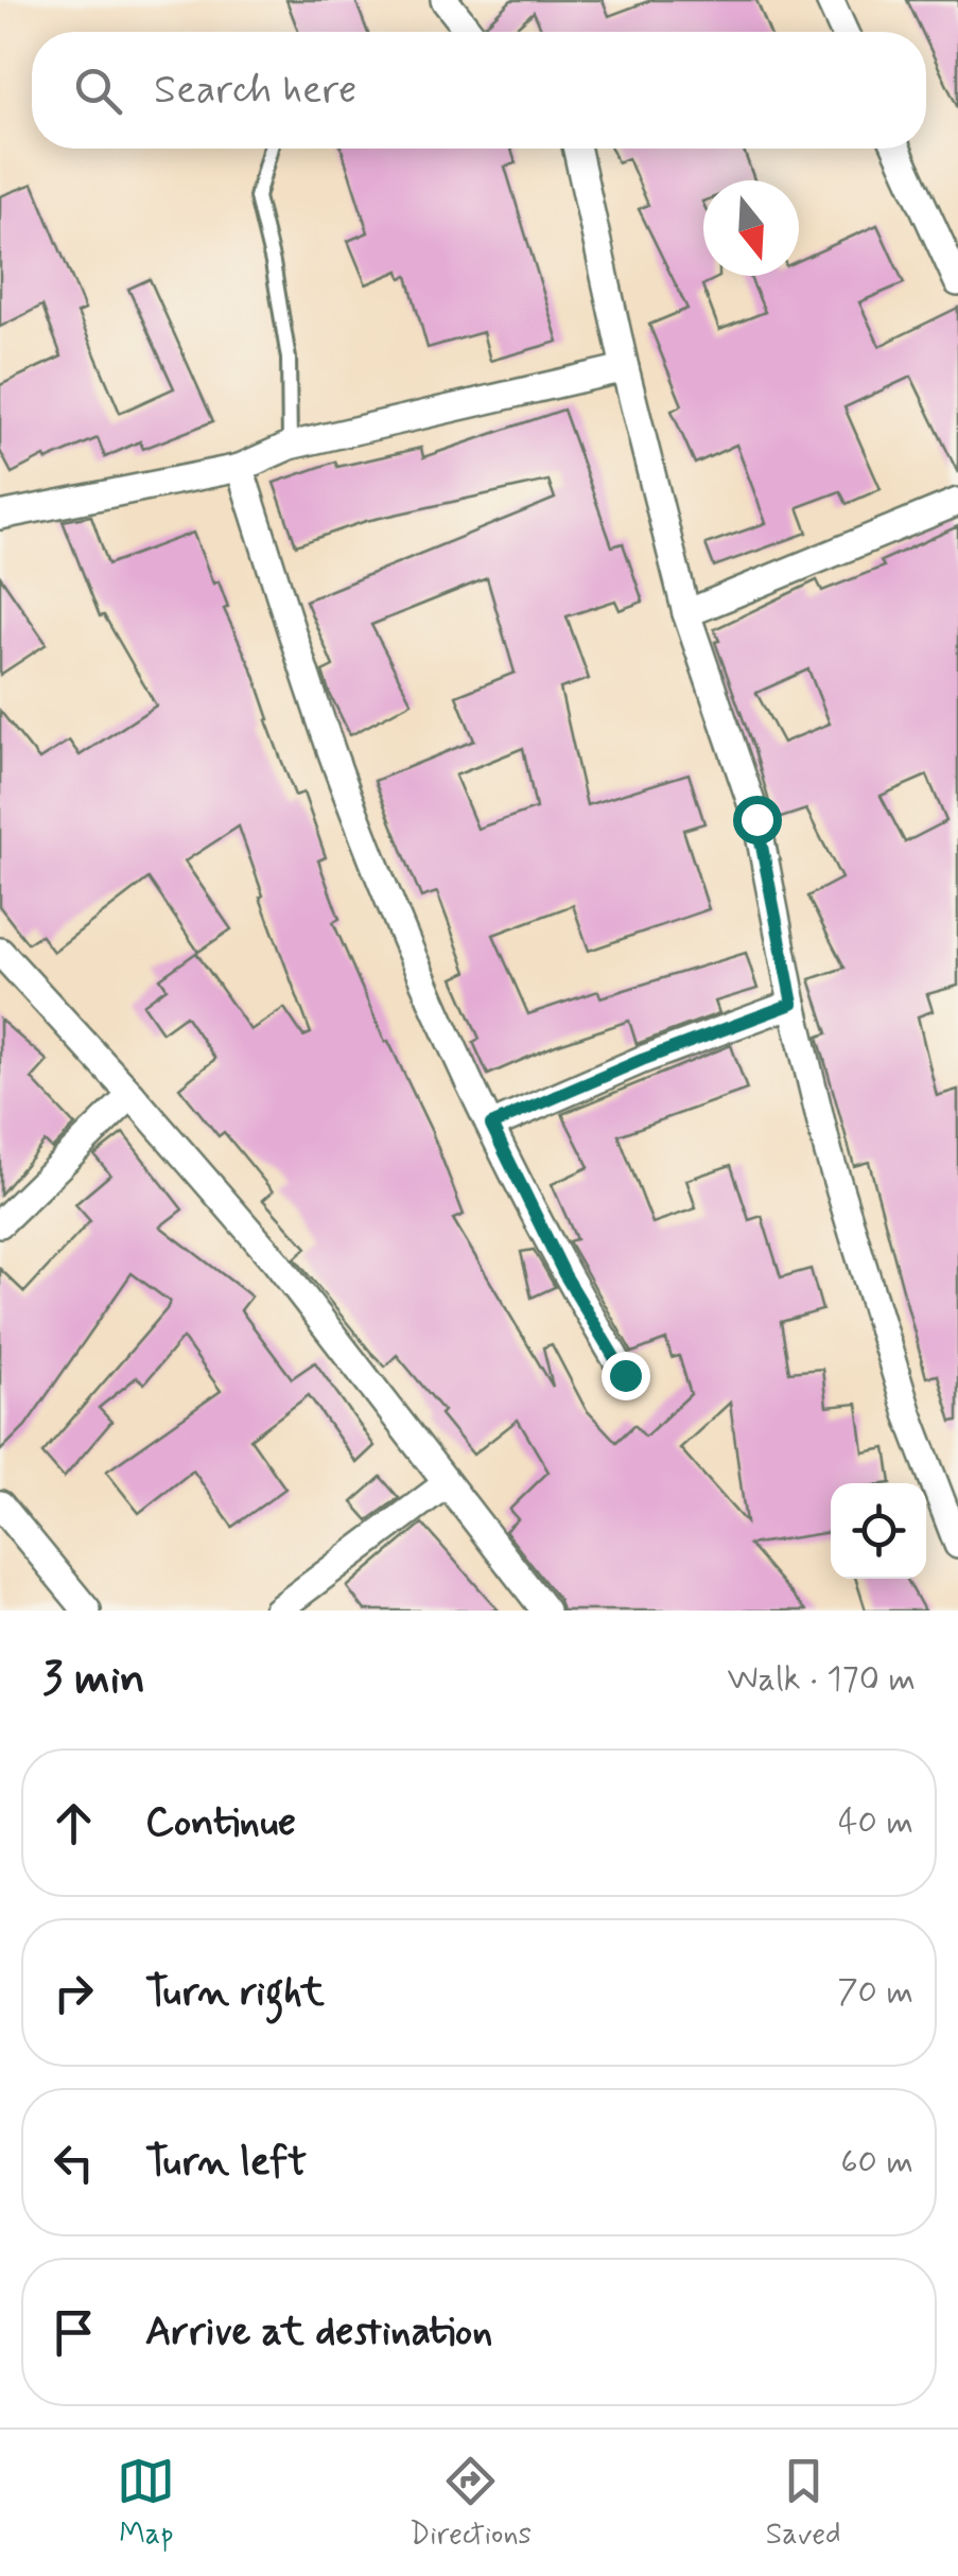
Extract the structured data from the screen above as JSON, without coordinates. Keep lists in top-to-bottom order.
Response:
{
  "north": "bottom",
  "page": {
    "search": "Search here",
    "heading": ["3 min", "Walk · 170 m"],
    "list": [
      ["Continue", "40 m"],
      ["Turn right", "70 m"],
      ["Turn left", "60 m"],
      "Arrive at destination"
    ],
    "nav": ["Map", "Directions", "Saved"]
  }
}
